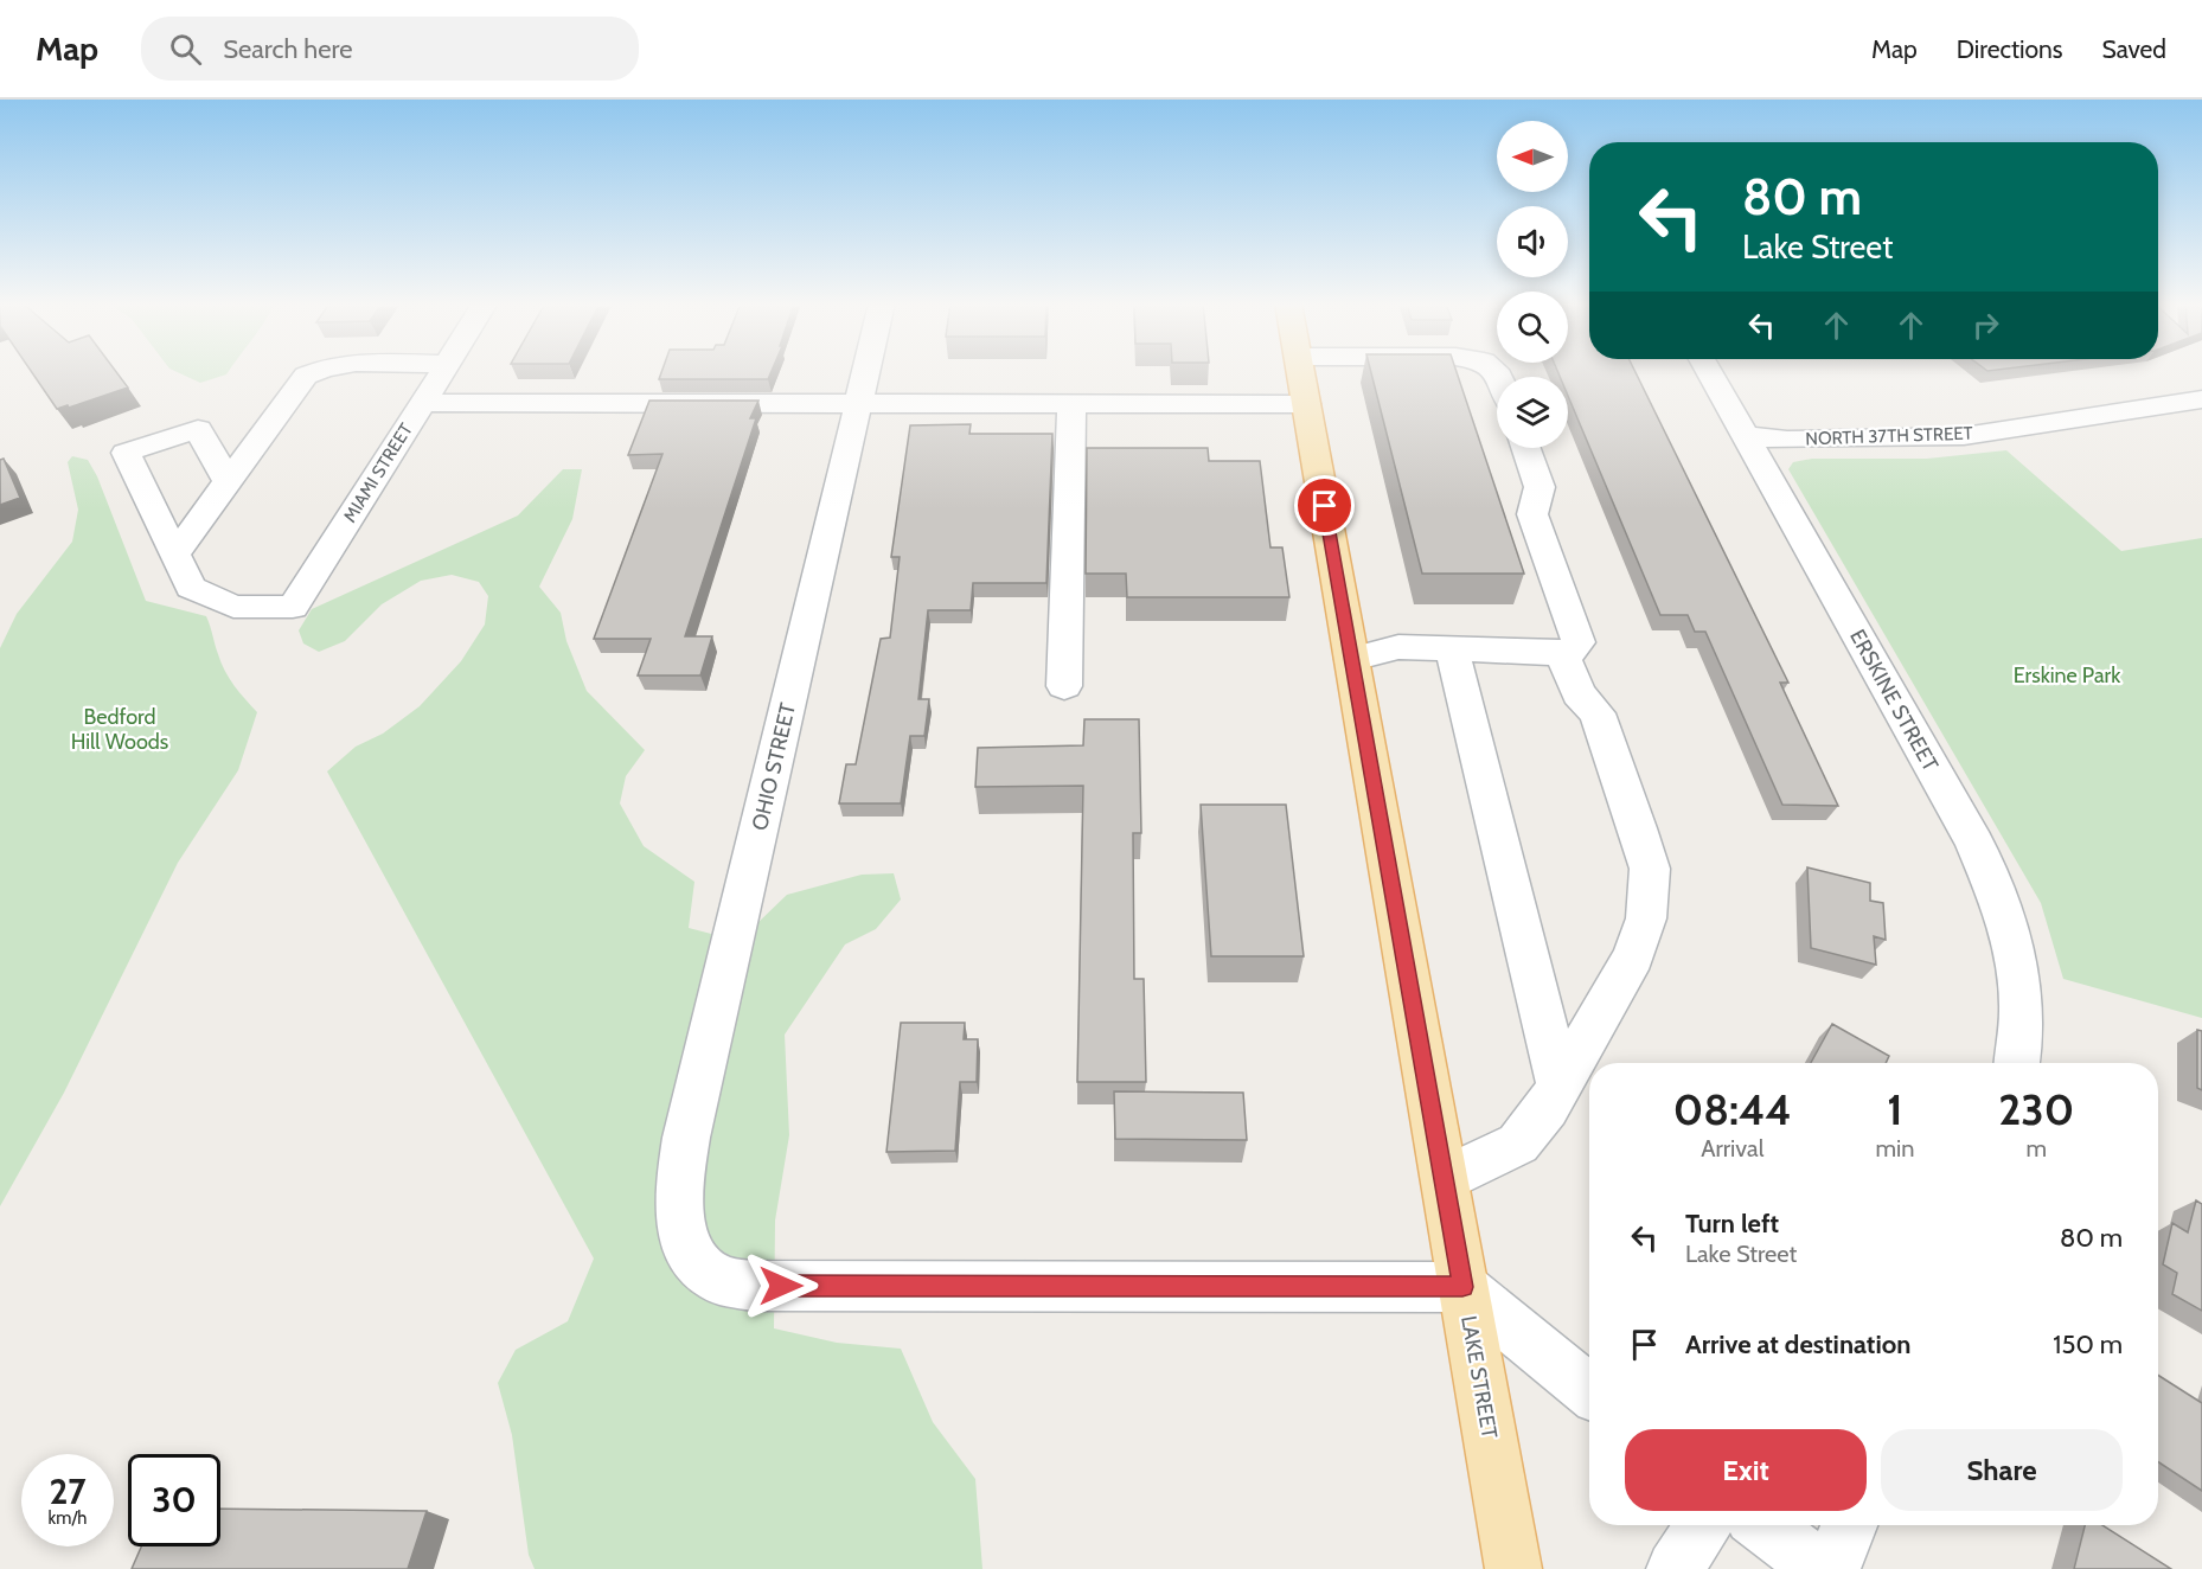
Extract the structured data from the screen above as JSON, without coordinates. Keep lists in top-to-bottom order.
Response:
{
  "streets": {
    "main road": ["LAKE STREET"],
    "street": [
      "NORTH 37TH STREET",
      "MIAMI STREET",
      "ERSKINE STREET",
      "OHIO STREET"
    ]
  },
  "crossings": [
    ["NORTH 37TH STREET", "ERSKINE STREET"],
    ["OHIO STREET", "LAKE STREET"]
  ],
  "parks": ["Erskine Park", "Bedford Hill Woods"],
  "north": "left",
  "page": {
    "header": "Map",
    "search": "Search here",
    "nav": ["Map", "Directions", "Saved"],
    "turn": ["80 m", "Lake Street"],
    "eta": [
      "08:44",
      "Arrival",
      "1",
      "min",
      "230",
      "m"
    ],
    "list": [
      {
        "name": "Turn left",
        "note": "Lake Street",
        "value": "80 m"
      },
      {
        "name": "Arrive at destination",
        "value": "150 m"
      }
    ],
    "buttons": ["Exit", "Share"],
    "speed": "27 km/h",
    "limit": "30"
  }
}
